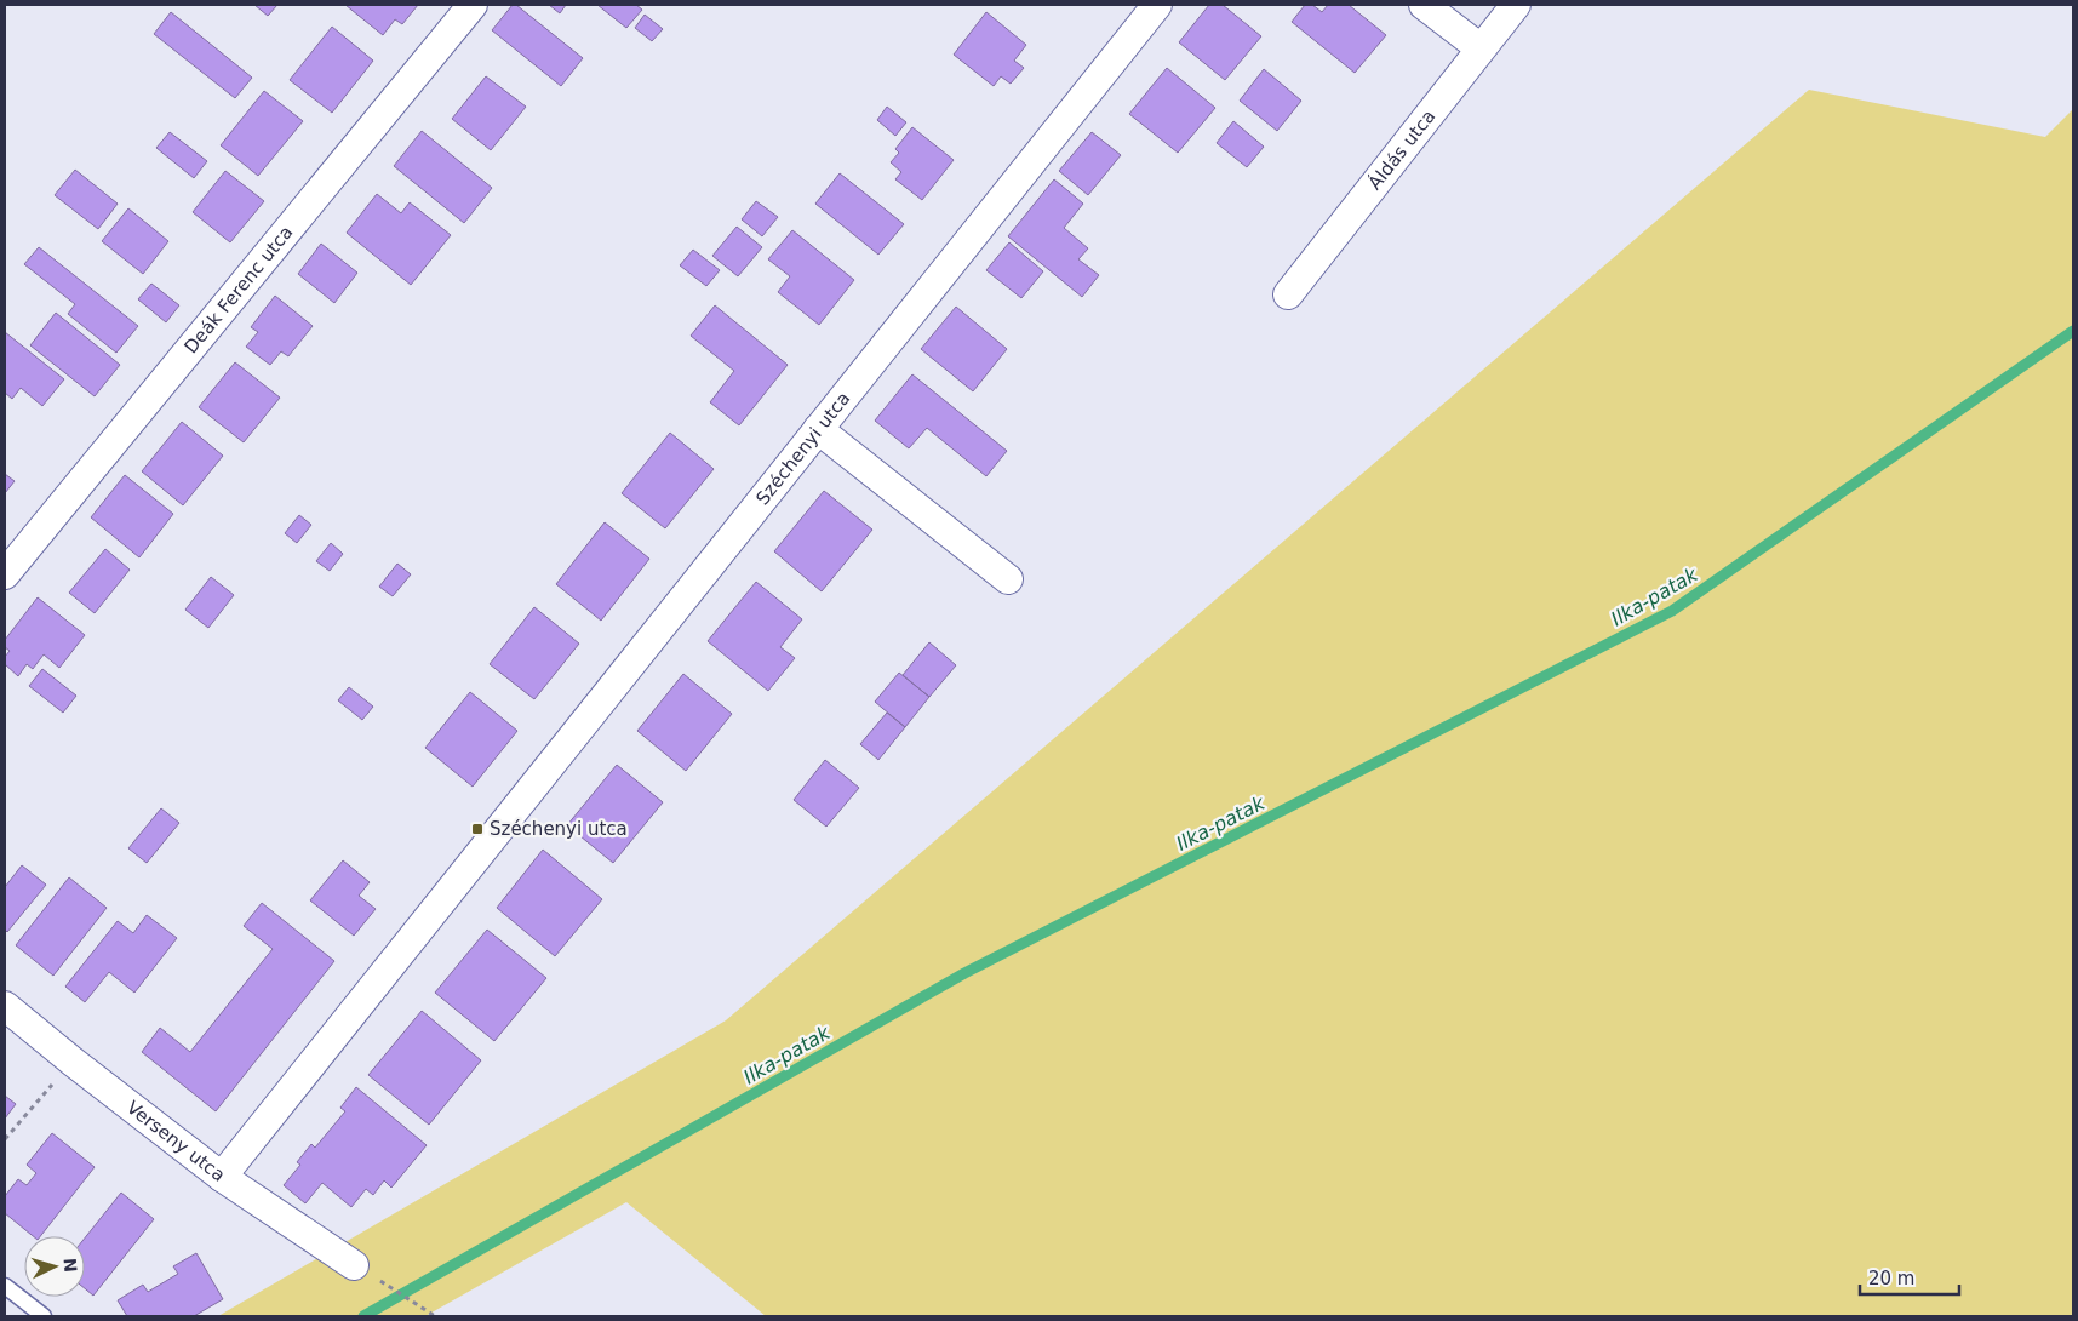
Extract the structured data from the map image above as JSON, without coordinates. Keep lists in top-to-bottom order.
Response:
{
  "streets": {
    "street": [
      "Áldás utca",
      "Deák Ferenc utca",
      "Széchenyi utca",
      "Verseny utca"
    ]
  },
  "crossings": [
    ["Széchenyi utca", "Verseny utca"]
  ],
  "water": ["Ilka-patak"],
  "places": {
    "transit": ["Széchenyi utca"]
  },
  "scale_bar": "20 m",
  "north": "right"
}
